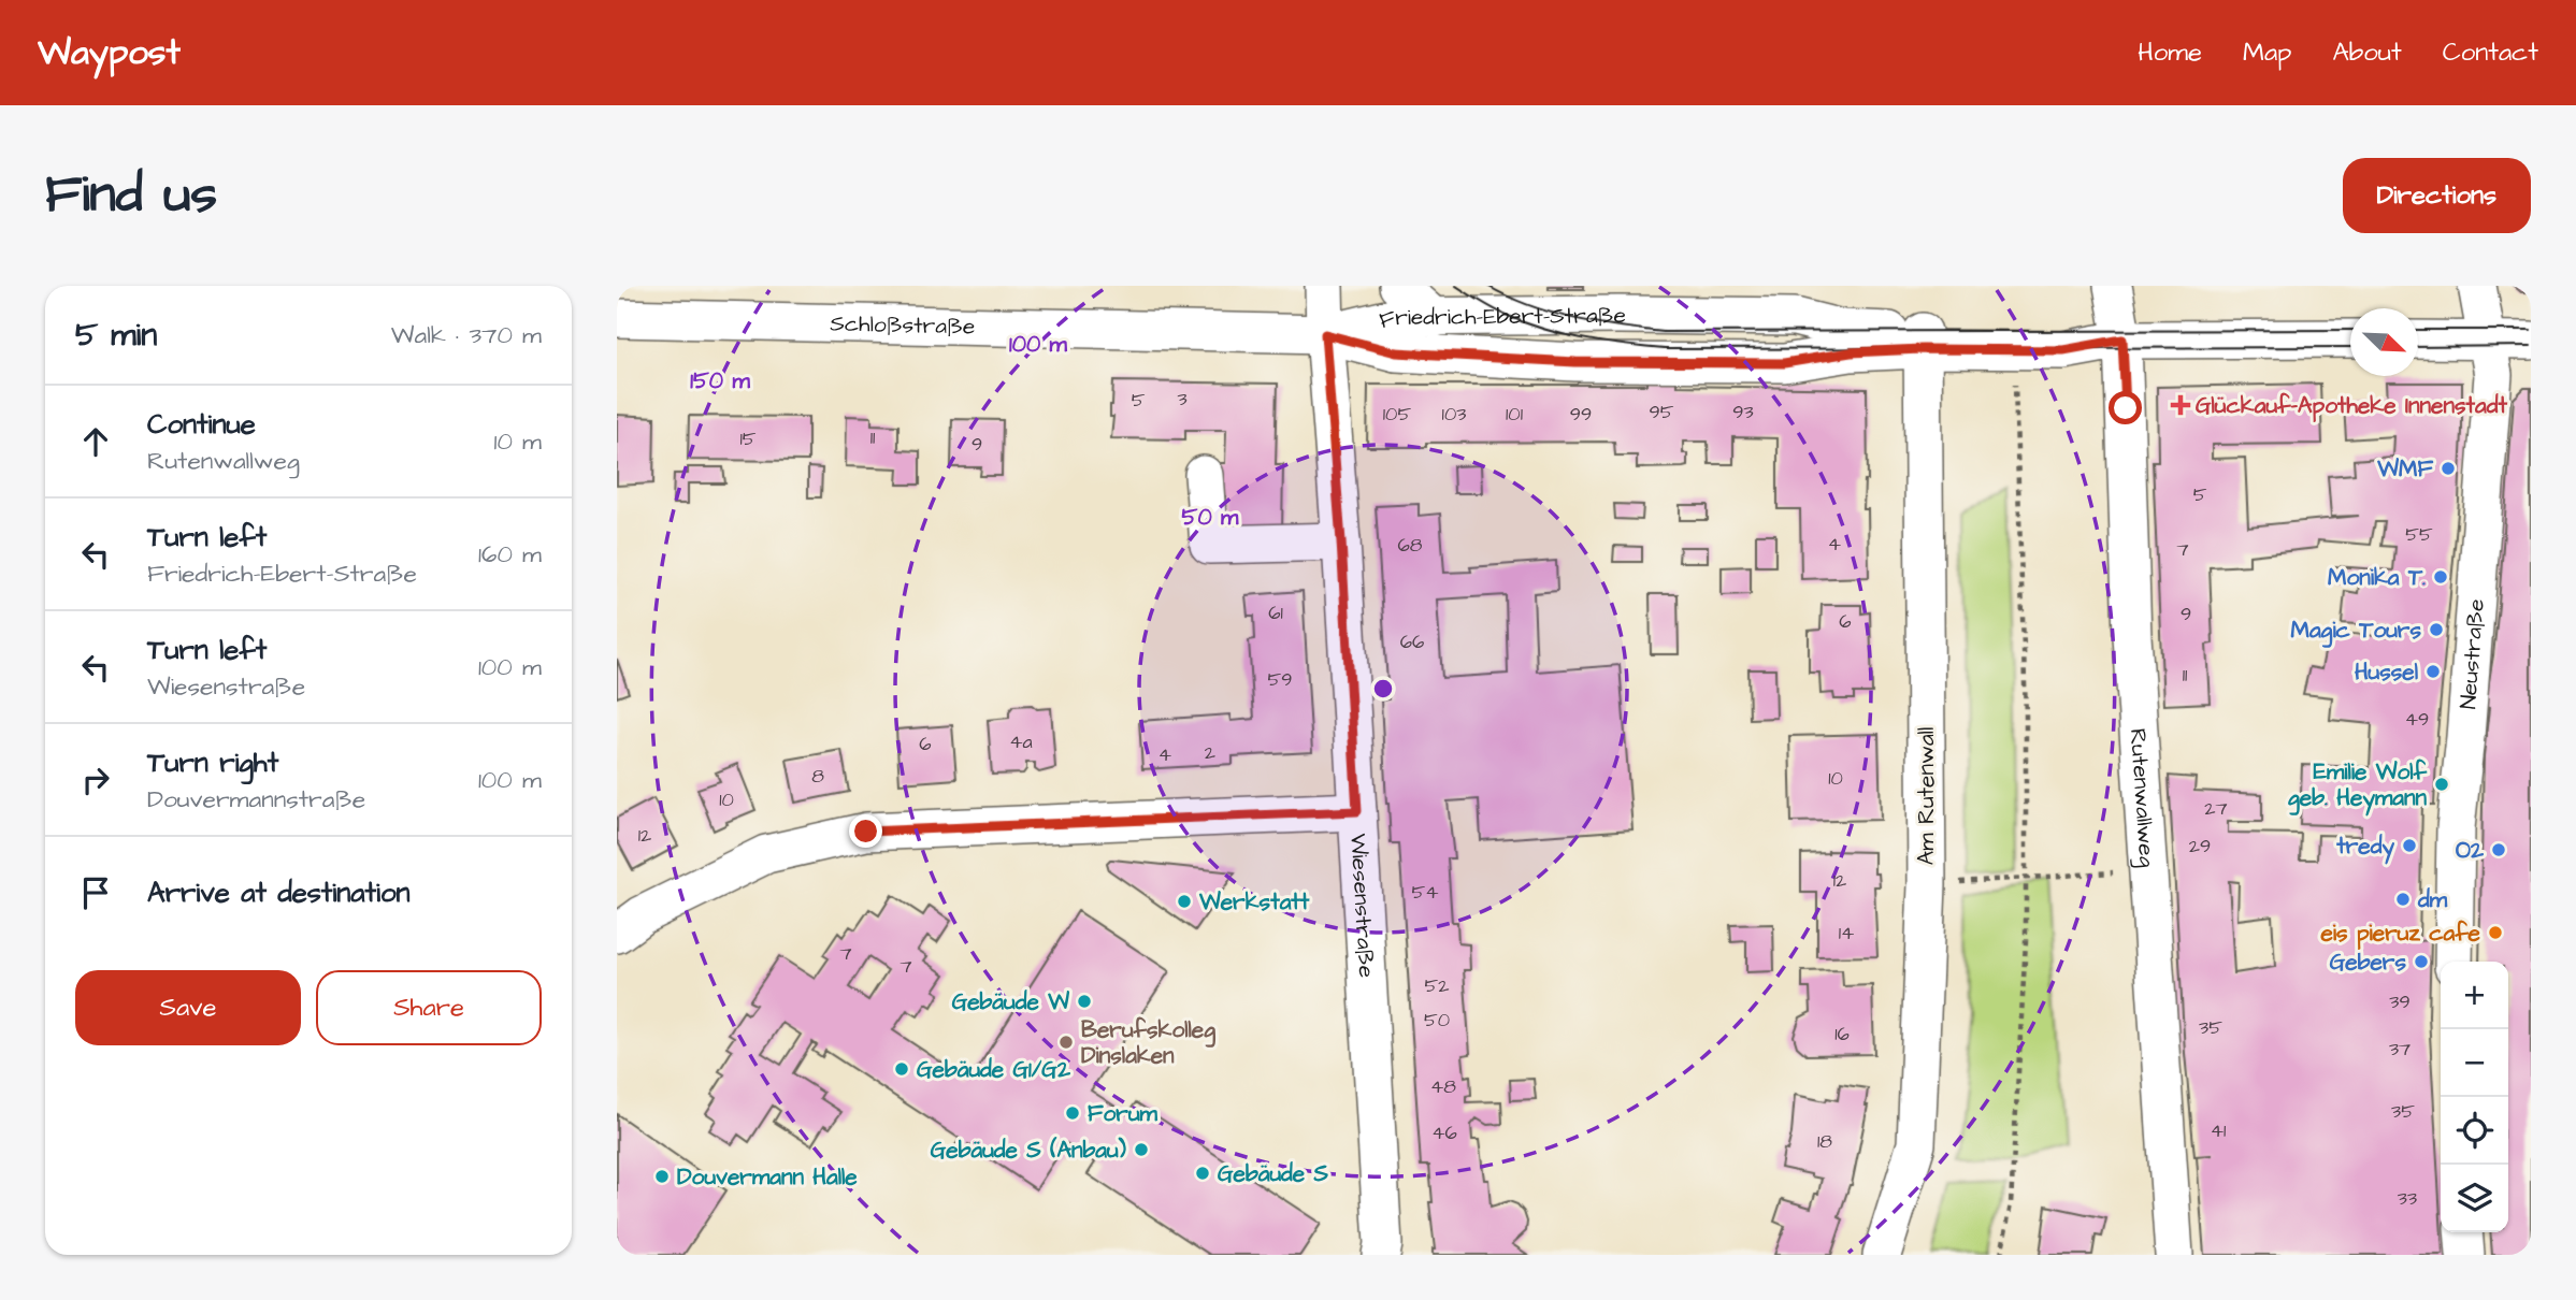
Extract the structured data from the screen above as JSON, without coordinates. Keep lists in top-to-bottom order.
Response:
{
  "streets": {
    "street": [
      "Friedrich-Ebert-Straße",
      "Schloßstraße",
      "Neustraße",
      "Am Rutenwall",
      "Rutenwallweg",
      "Wiesenstraße"
    ]
  },
  "crossings": [
    ["Friedrich-Ebert-Straße", "Schloßstraße"],
    ["Friedrich-Ebert-Straße", "Am Rutenwall"],
    ["Friedrich-Ebert-Straße", "Rutenwallweg"],
    ["Friedrich-Ebert-Straße", "Wiesenstraße"],
    ["Schloßstraße", "Wiesenstraße"]
  ],
  "places": {
    "health": ["Glückauf-Apotheke Innenstadt"],
    "other": [
      "WMF",
      "Monika T.",
      "Magic Tours",
      "Hussel",
      "Emilie Wolf geb. Heymann",
      "tredy",
      "O2",
      "dm",
      "Werkstatt",
      "eis pieruz cafe",
      "Gebers",
      "Gebäude W",
      "Berufskolleg Dinslaken",
      "Gebäude G1/G2",
      "Forum",
      "Gebäude S (Anbau)",
      "Gebäude S",
      "Douvermann Halle"
    ]
  },
  "house_numbers": [
    "3",
    "5",
    "95",
    "93",
    "105",
    "103",
    "101",
    "99",
    "11",
    "15",
    "9",
    "5",
    "55",
    "4",
    "68",
    "7",
    "61",
    "9",
    "6",
    "66",
    "11",
    "59",
    "49",
    "4a",
    "6",
    "2",
    "4",
    "8",
    "10",
    "10",
    "27",
    "12",
    "29",
    "12",
    "54",
    "14",
    "7",
    "7",
    "52",
    "39",
    "50",
    "35",
    "16",
    "37",
    "48",
    "35",
    "41",
    "46",
    "18",
    "33"
  ],
  "north": "bottom right",
  "page": {
    "header": "Waypost",
    "nav": [
      "Home",
      "Map",
      "About",
      "Contact"
    ],
    "buttons": [
      "Directions",
      ["Save", "Share"]
    ],
    "title": "Find us",
    "heading": ["5 min", "Walk · 370 m"],
    "list": [
      ["Continue", "Rutenwallweg", "10 m"],
      ["Turn left", "Friedrich-Ebert-Straße", "160 m"],
      ["Turn left", "Wiesenstraße", "100 m"],
      ["Turn right", "Douvermannstraße", "100 m"],
      "Arrive at destination"
    ],
    "map_buttons": ["+", "−"]
  },
  "rings": ["100 m", "150 m", "50 m"]
}
